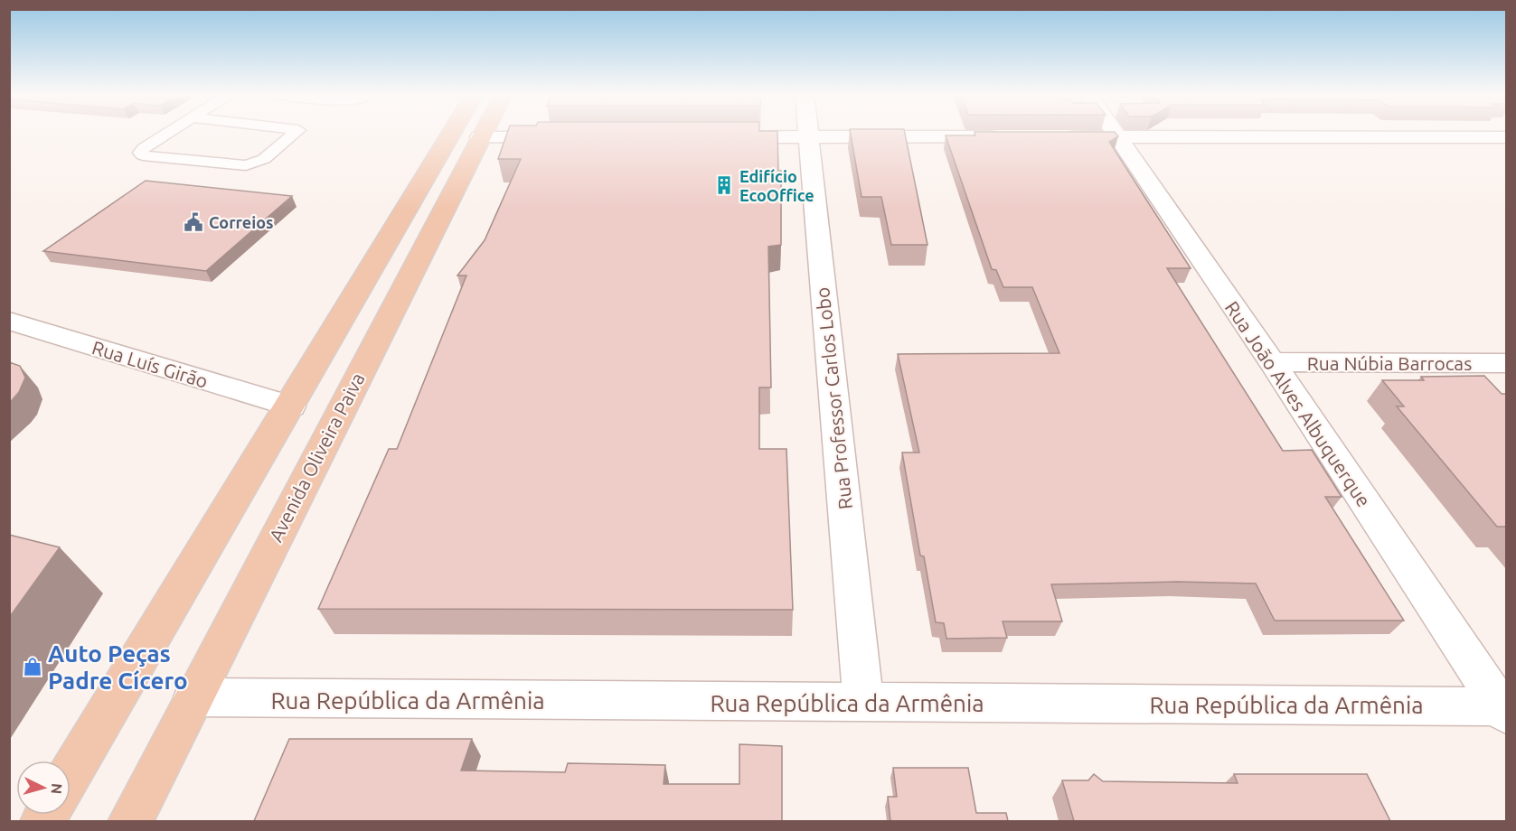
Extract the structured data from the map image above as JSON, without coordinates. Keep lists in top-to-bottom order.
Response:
{
  "streets": {
    "main road": ["Avenida Oliveira Paiva"],
    "street": [
      "Rua Núbia Barrocas",
      "Rua Luís Girão",
      "Rua Professor Carlos Lobo",
      "Rua João Alves Albuquerque",
      "Rua República da Armênia"
    ]
  },
  "crossings": [
    ["Rua Núbia Barrocas", "Rua João Alves Albuquerque"],
    ["Rua Professor Carlos Lobo", "Rua República da Armênia"],
    ["Rua João Alves Albuquerque", "Rua República da Armênia"],
    ["Avenida Oliveira Paiva", "Rua República da Armênia"]
  ],
  "places": {
    "building": ["Edifício EcoOffice"],
    "public building": ["Correios"],
    "shop": ["Auto Peças Padre Cícero"]
  },
  "north": "right"
}
